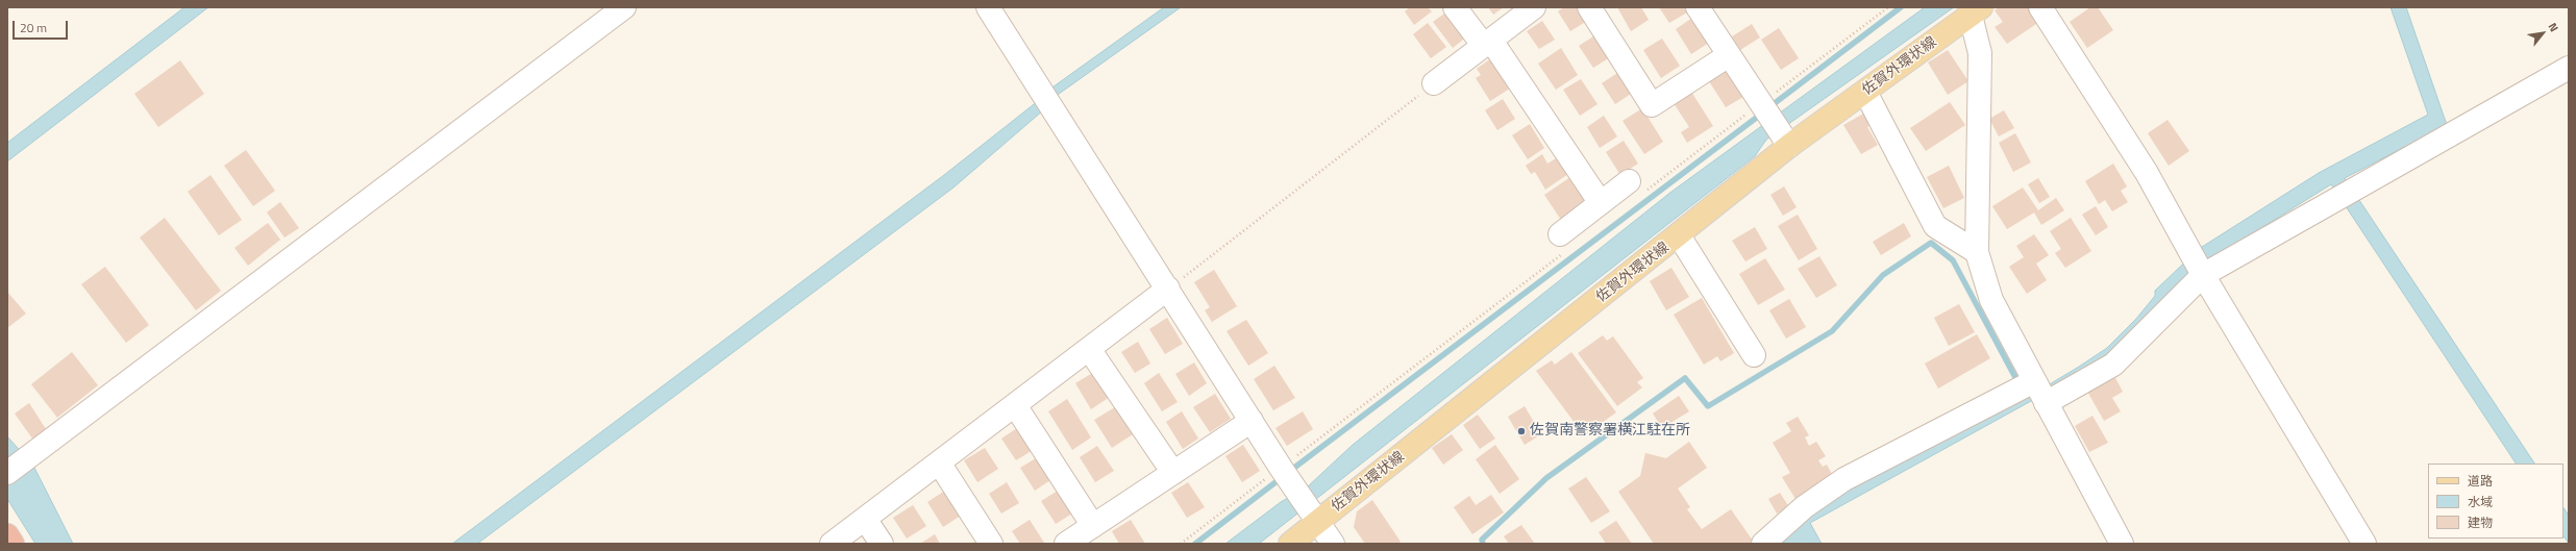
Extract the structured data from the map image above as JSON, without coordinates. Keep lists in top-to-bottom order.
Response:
{
  "streets": {
    "main road": ["佐賀外環状線"]
  },
  "places": ["佐賀南警察署横江駐在所"],
  "legend": ["道路", "水域", "建物"],
  "scale_bar": "20 m",
  "north": "top right"
}
